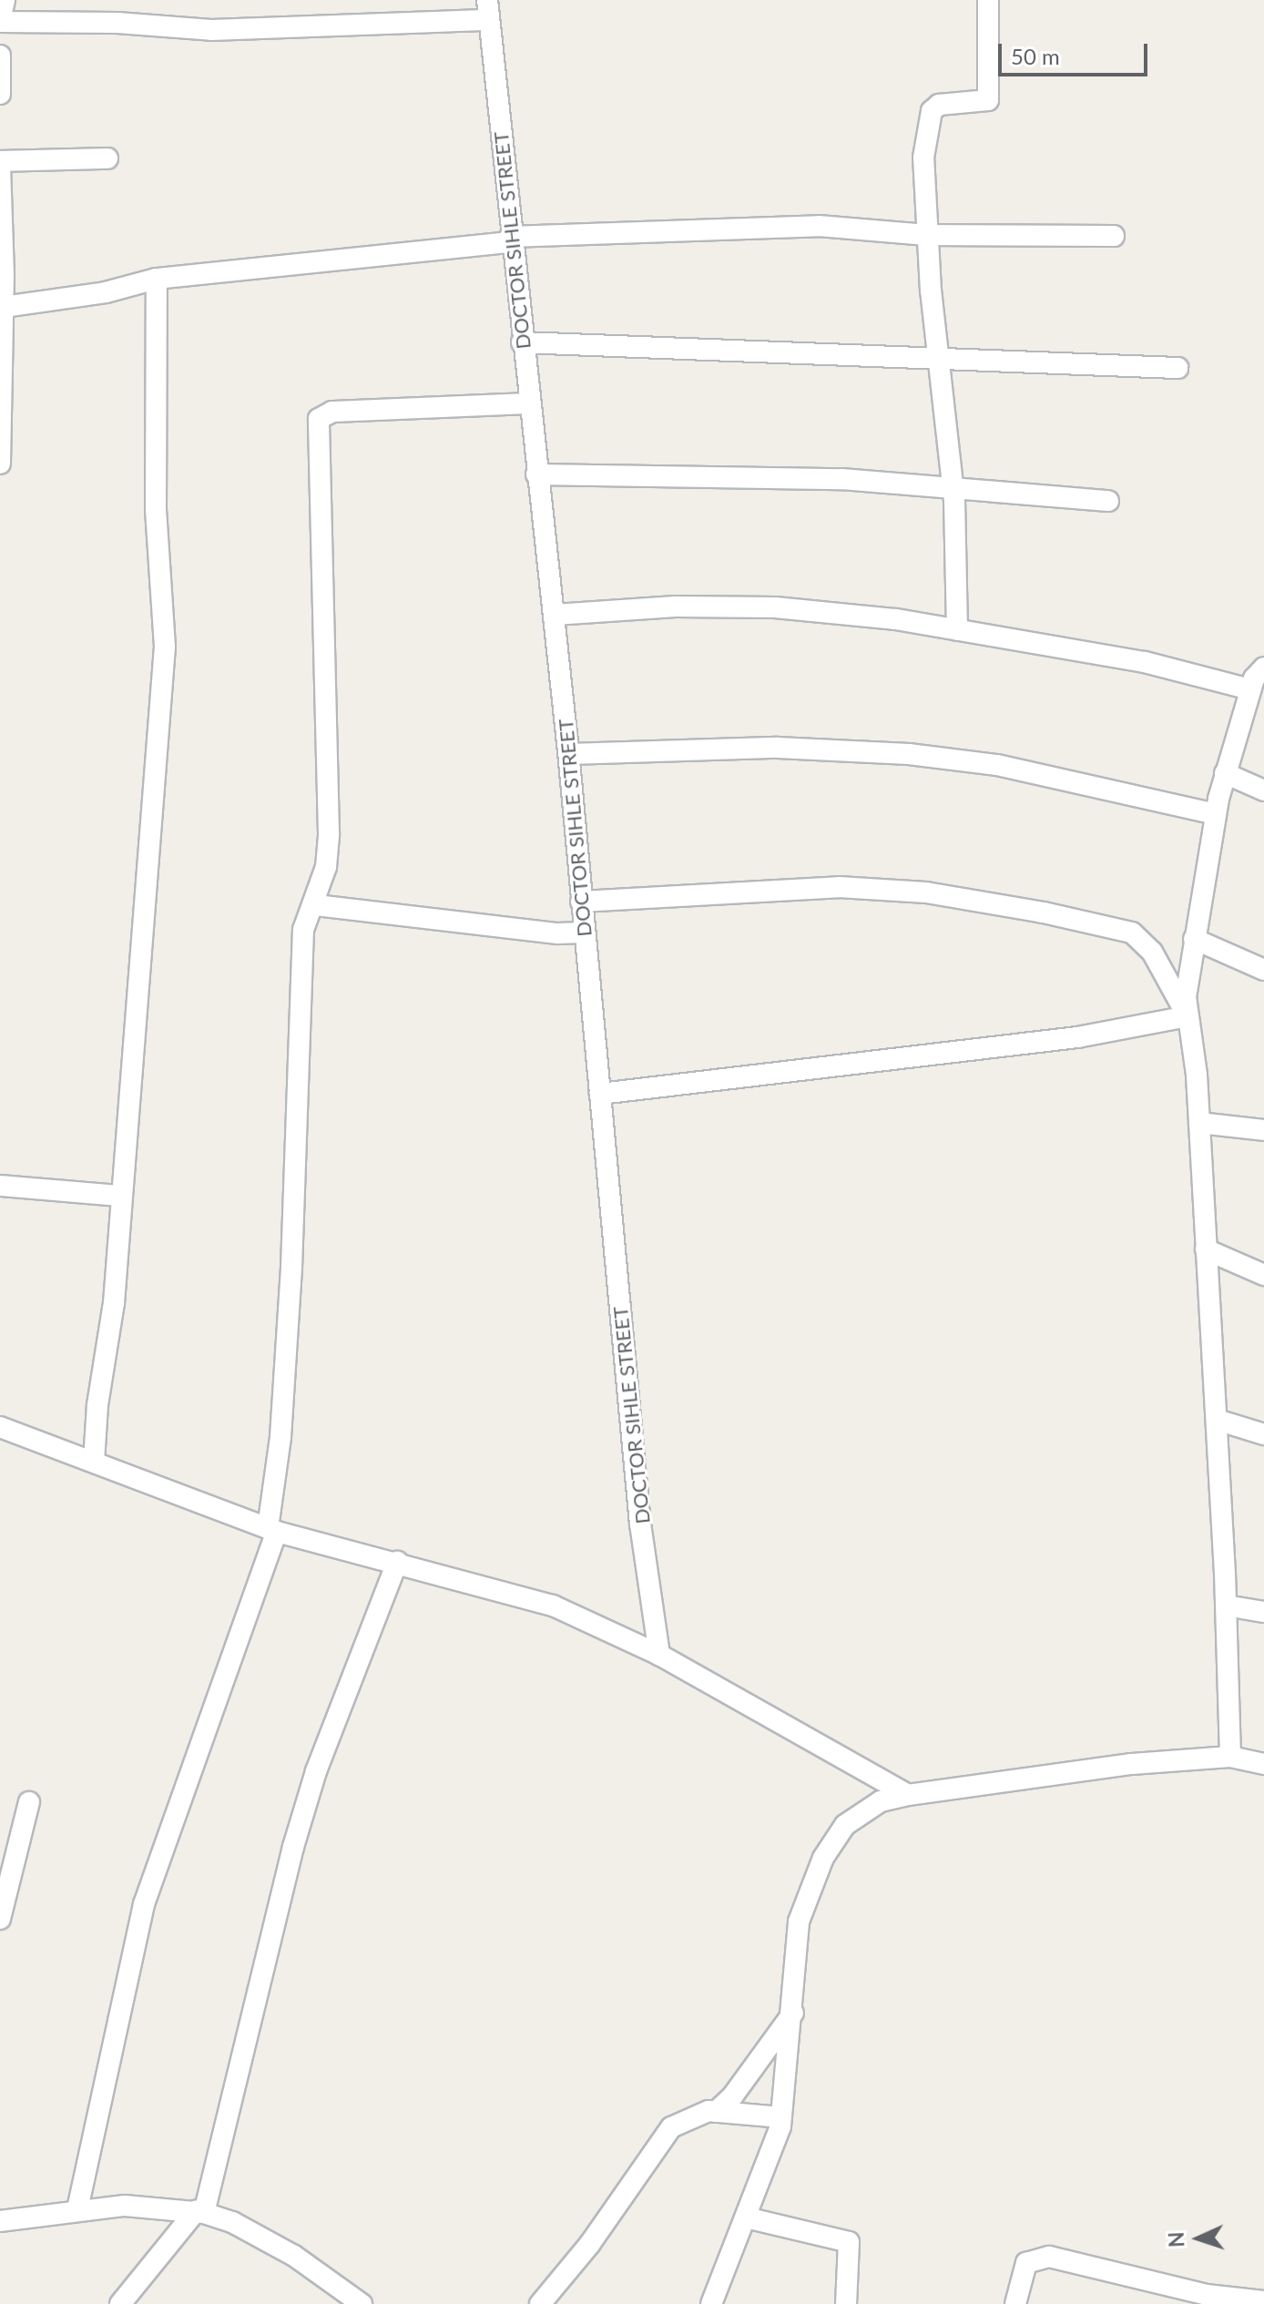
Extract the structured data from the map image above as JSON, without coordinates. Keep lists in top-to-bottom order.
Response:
{
  "streets": {
    "street": ["DOCTOR SIHLE STREET"]
  },
  "scale_bar": "50 m",
  "north": "left"
}
